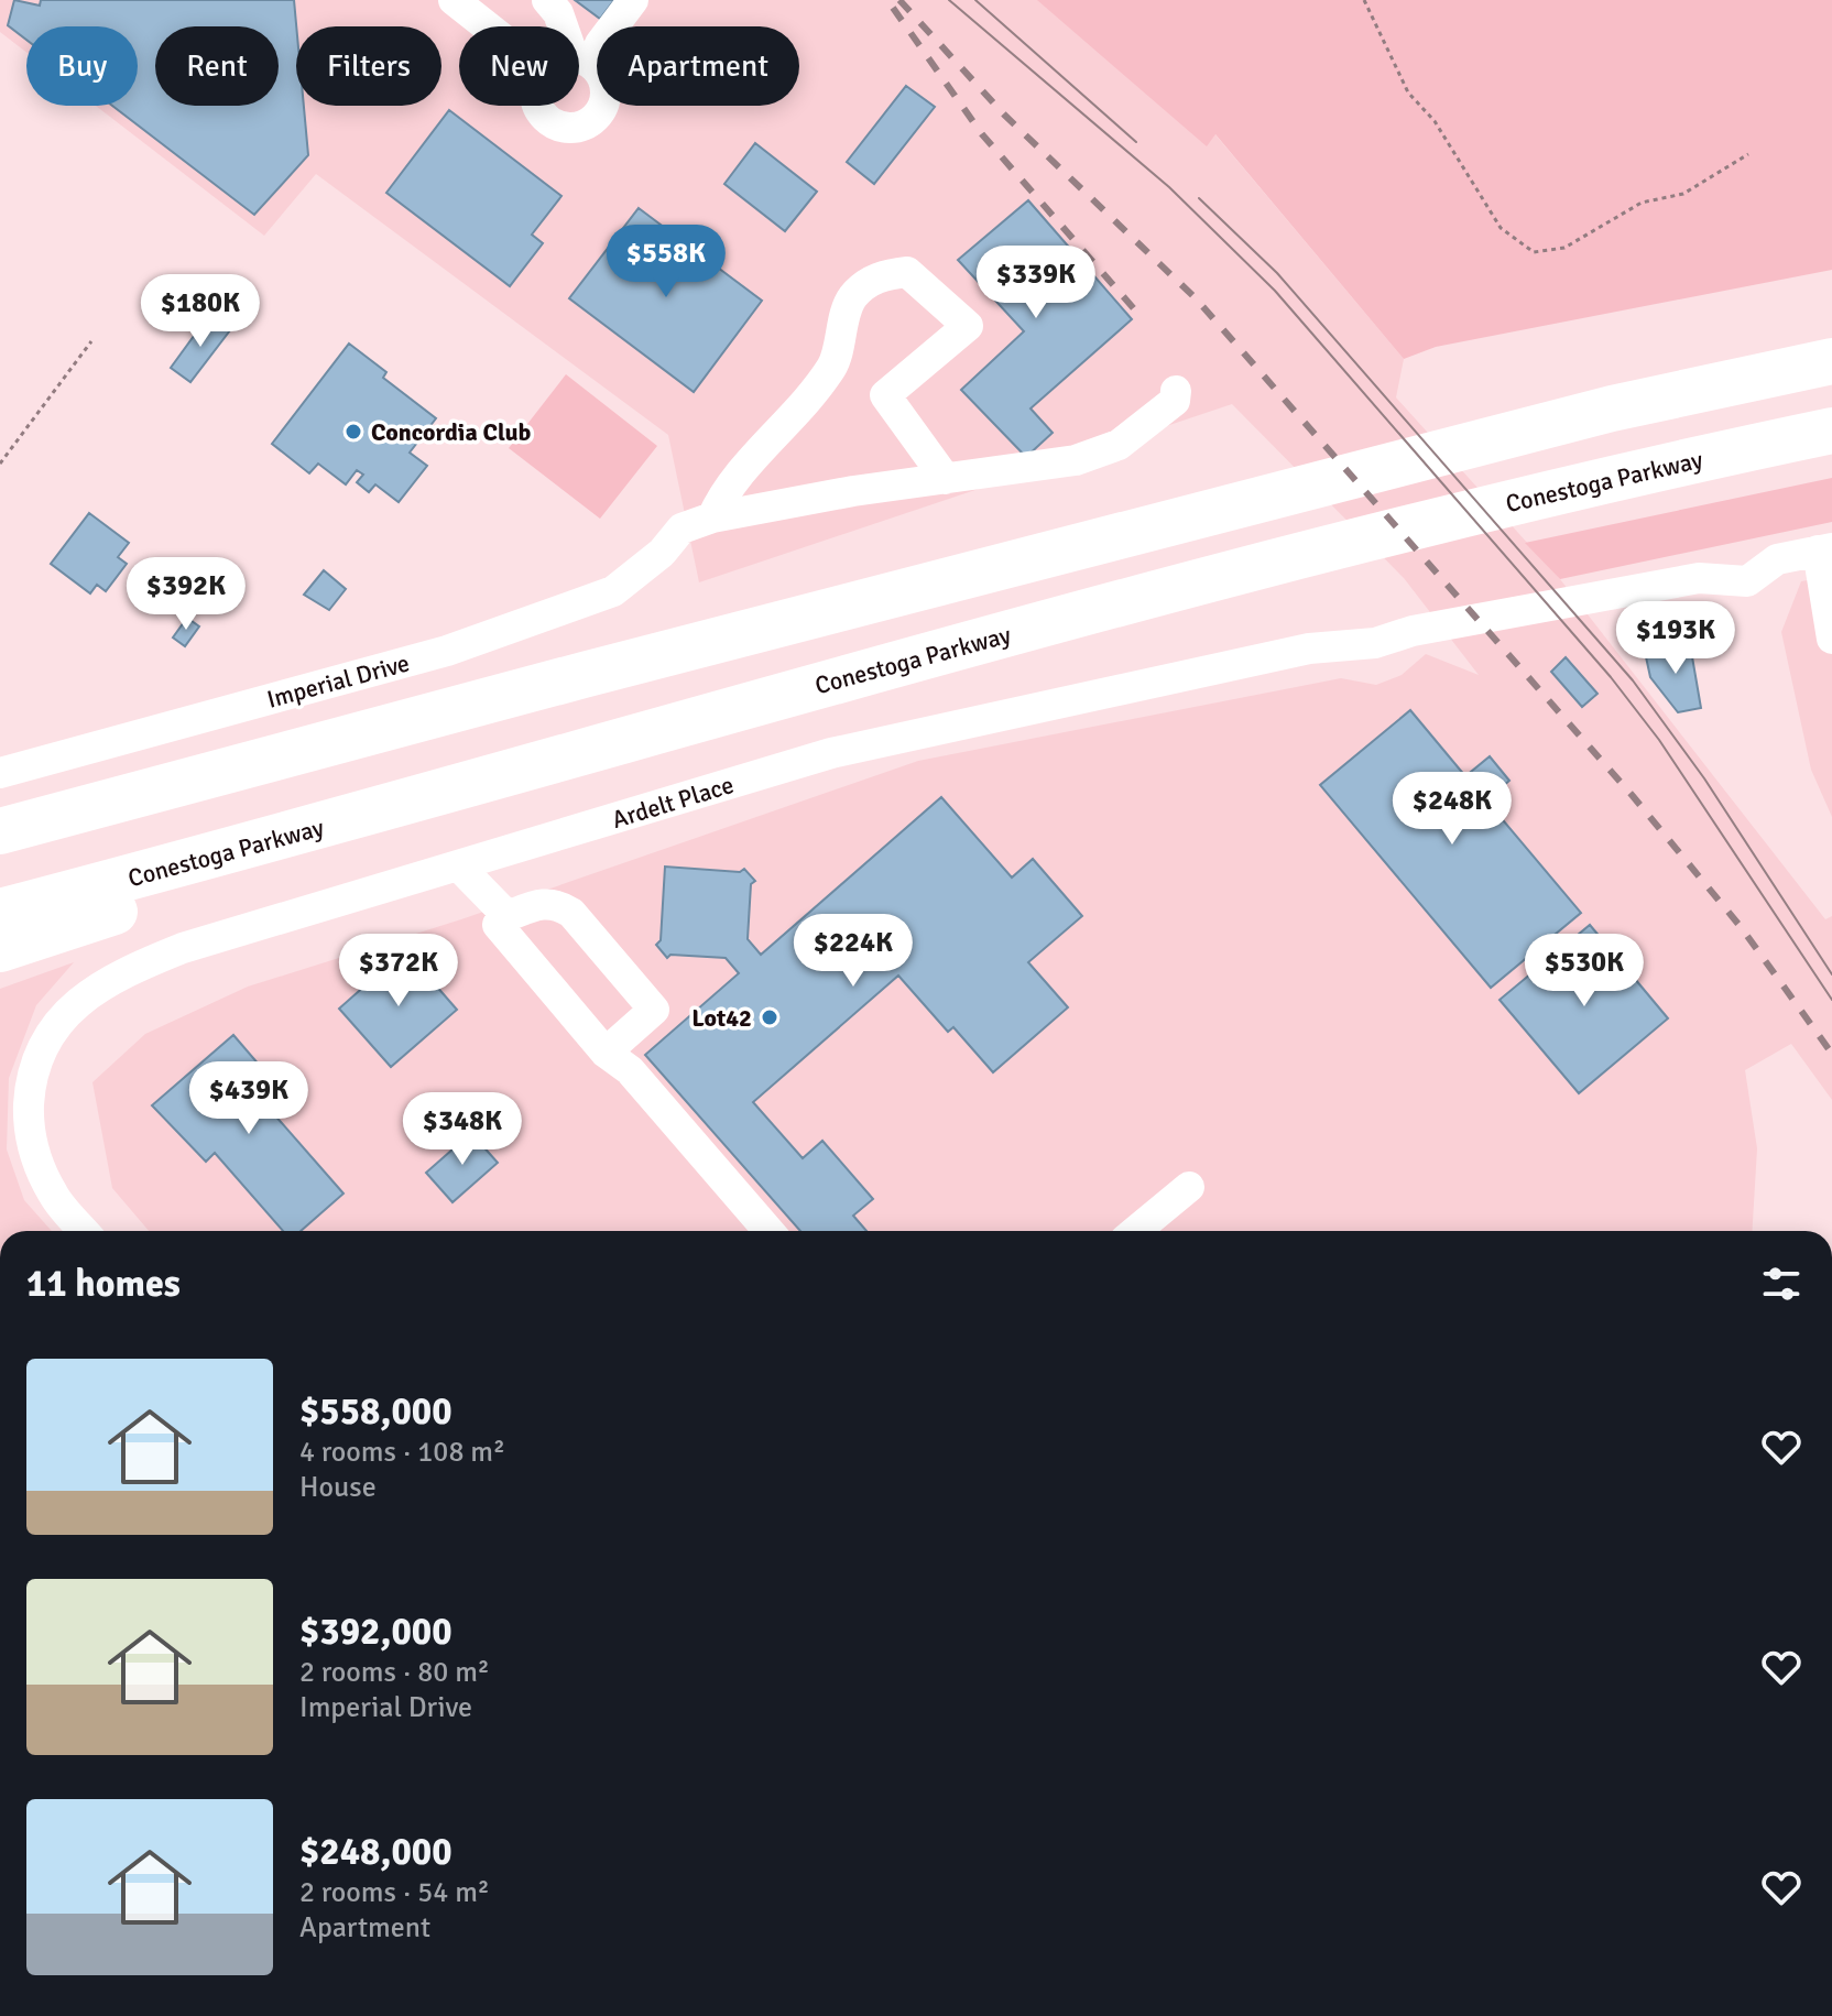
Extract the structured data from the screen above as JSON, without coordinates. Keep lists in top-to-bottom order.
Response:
{
  "streets": {
    "highway": ["Conestoga Parkway"],
    "street": ["Imperial Drive", "Ardelt Place"]
  },
  "places": ["Concordia Club", "Lot42"],
  "page": {
    "chip": [
      "Buy",
      "Rent",
      "Filters",
      "New",
      "Apartment"
    ],
    "price": [
      "$558K",
      "$339K",
      "$180K",
      "$392K",
      "$193K",
      "$248K",
      "$224K",
      "$372K",
      "$530K",
      "$439K",
      "$348K"
    ],
    "heading": "11 homes",
    "list": [
      {
        "name": "$558,000",
        "note": "4 rooms · 108 m² · House"
      },
      {
        "name": "$392,000",
        "note": "2 rooms · 80 m² · Imperial Drive"
      },
      {
        "name": "$248,000",
        "note": "2 rooms · 54 m² · Apartment"
      }
    ]
  }
}
